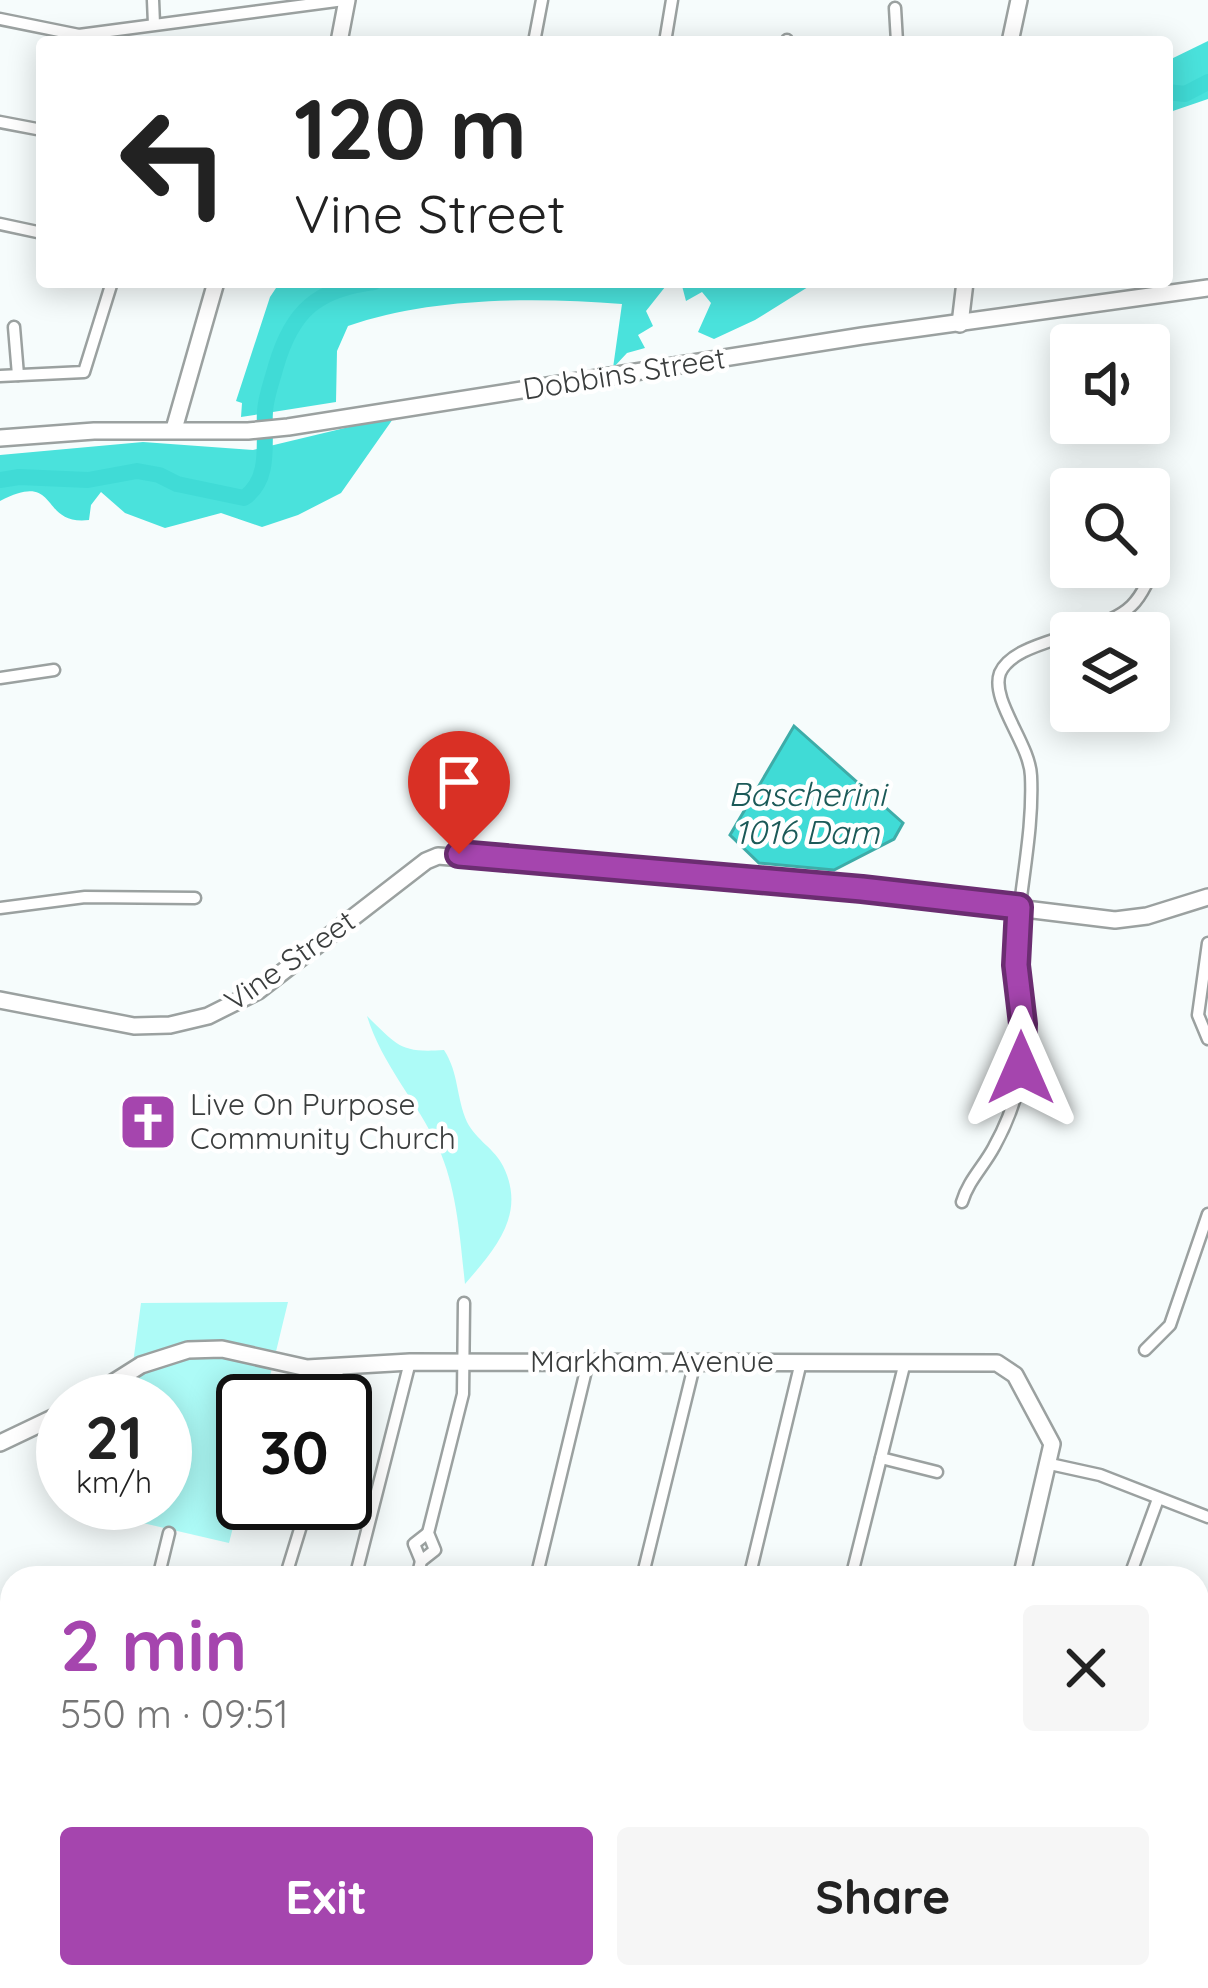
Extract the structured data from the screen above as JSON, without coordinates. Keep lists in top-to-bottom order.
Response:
{
  "streets": {
    "street": ["Dobbins Street", "Vine Street", "Markham Avenue"]
  },
  "water": ["Bascherini 1016 Dam"],
  "places": {
    "church": ["Live On Purpose Community Church"]
  },
  "page": {
    "turn": ["120 m", "Vine Street"],
    "speed": "21 km/h",
    "limit": "30",
    "heading": ["2 min", "550 m · 09:51"],
    "buttons": ["Exit", "Share"]
  }
}
